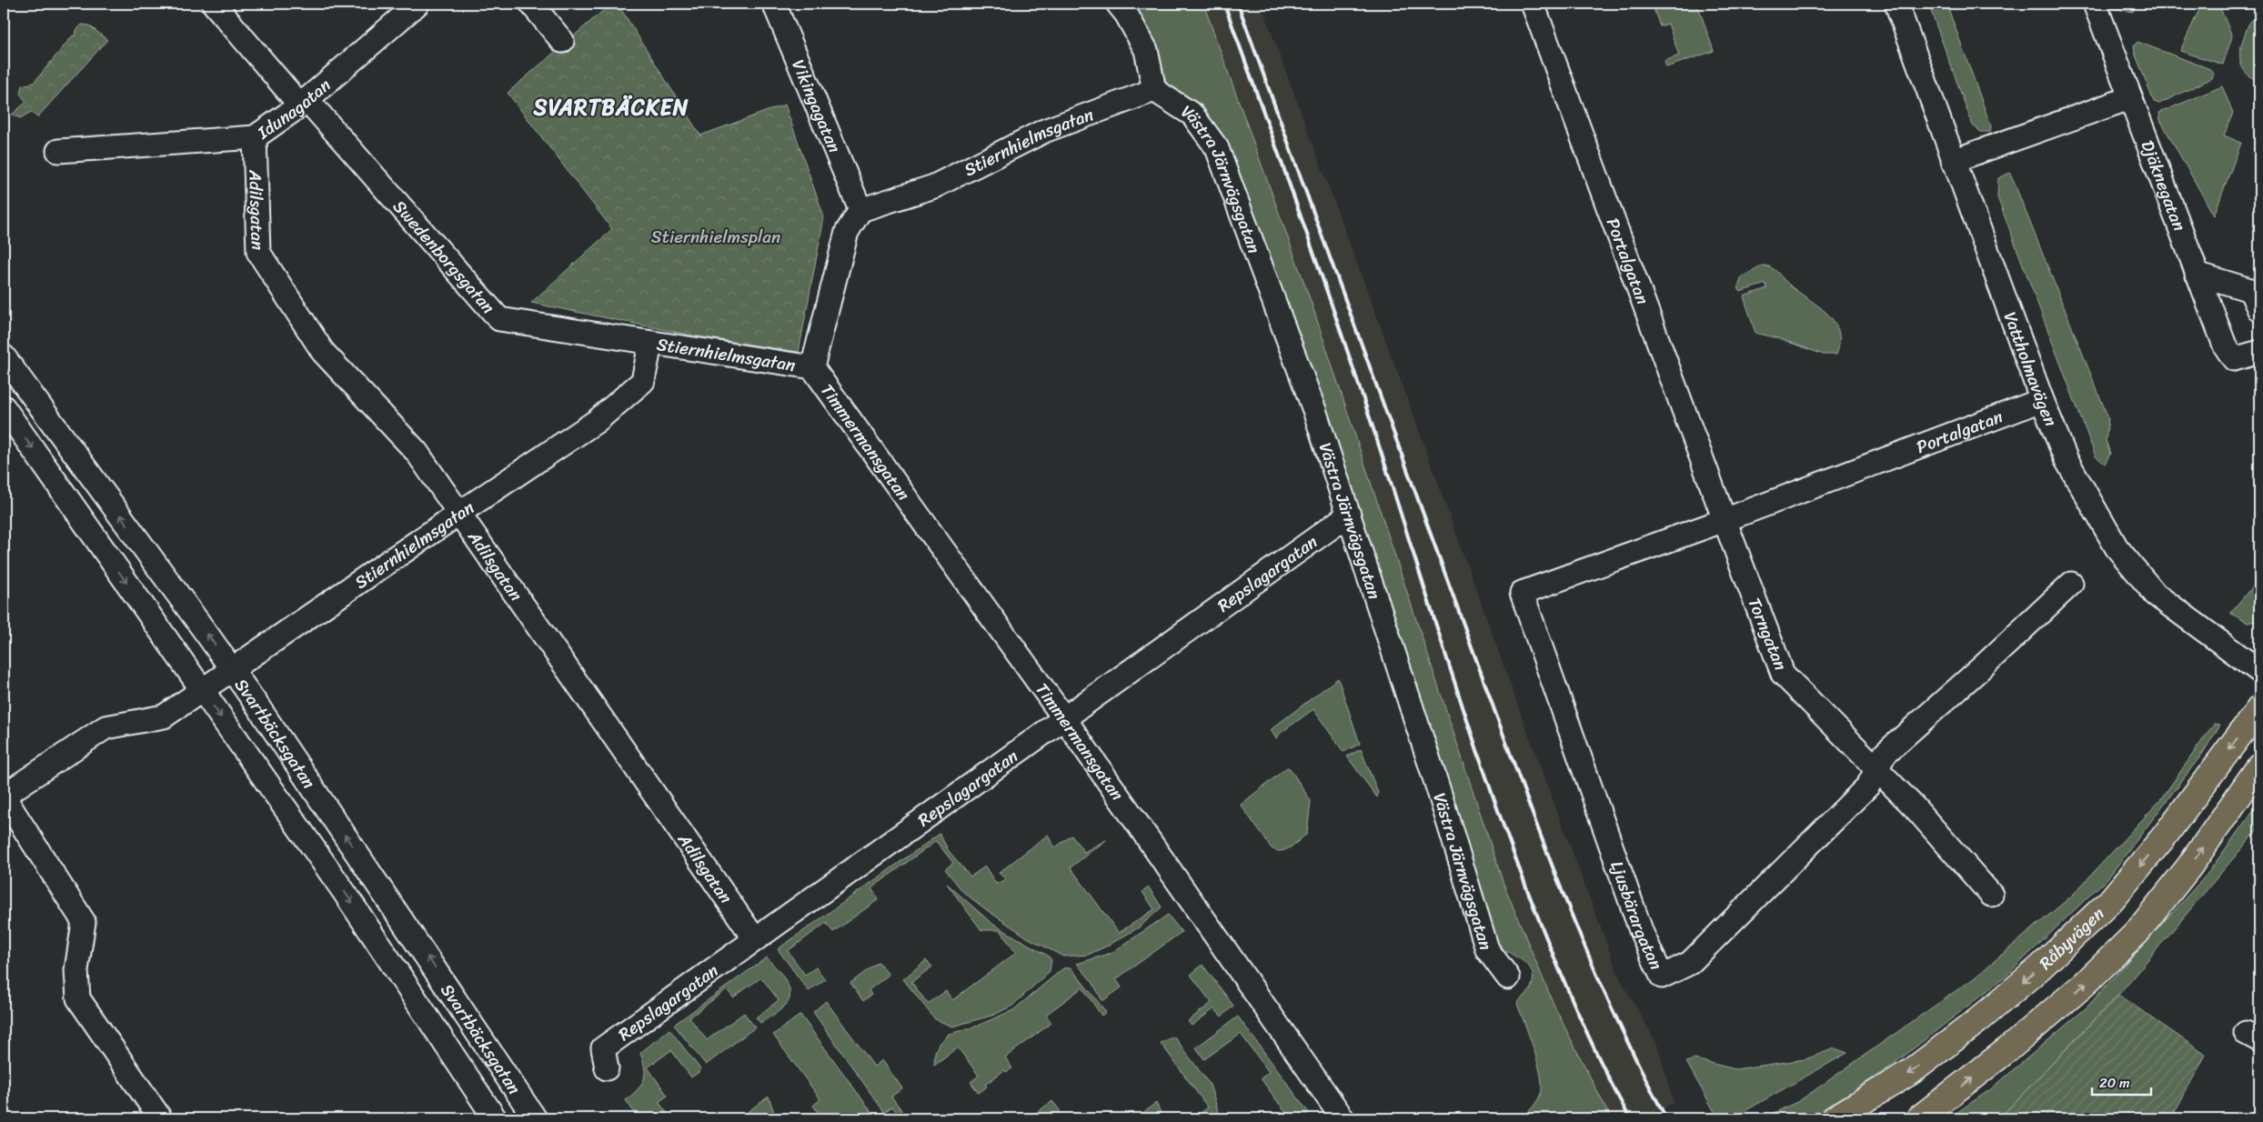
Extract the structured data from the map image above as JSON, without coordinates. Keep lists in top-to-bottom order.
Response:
{
  "streets": {
    "main road": ["Råbyvägen"],
    "street": [
      "Idunagatan",
      "Vikingagatan",
      "Stiernhielmsgatan",
      "Västra Järnvägsgatan",
      "Djäknegatan",
      "Adilsgatan",
      "Swedenborgsgatan",
      "Portalgatan",
      "Vattholmavägen",
      "Timmermansgatan",
      "Repslagargatan",
      "Torngatan",
      "Svartbäcksgatan",
      "Ljusbärargatan"
    ]
  },
  "crossings": [
    ["Idunagatan", "Adilsgatan"],
    ["Idunagatan", "Swedenborgsgatan"],
    ["Vikingagatan", "Stiernhielmsgatan"],
    ["Stiernhielmsgatan", "Västra Järnvägsgatan"],
    ["Stiernhielmsgatan", "Adilsgatan"],
    ["Stiernhielmsgatan", "Swedenborgsgatan"],
    ["Stiernhielmsgatan", "Timmermansgatan"],
    ["Stiernhielmsgatan", "Svartbäcksgatan"],
    ["Västra Järnvägsgatan", "Repslagargatan"],
    ["Adilsgatan", "Repslagargatan"],
    ["Portalgatan", "Vattholmavägen"],
    ["Portalgatan", "Torngatan"],
    ["Portalgatan", "Ljusbärargatan"],
    ["Timmermansgatan", "Repslagargatan"],
    ["Torngatan", "Ljusbärargatan"]
  ],
  "districts": ["SVARTBÄCKEN"],
  "parks": ["Stiernhielmsplan"],
  "scale_bar": "20 m"
}
